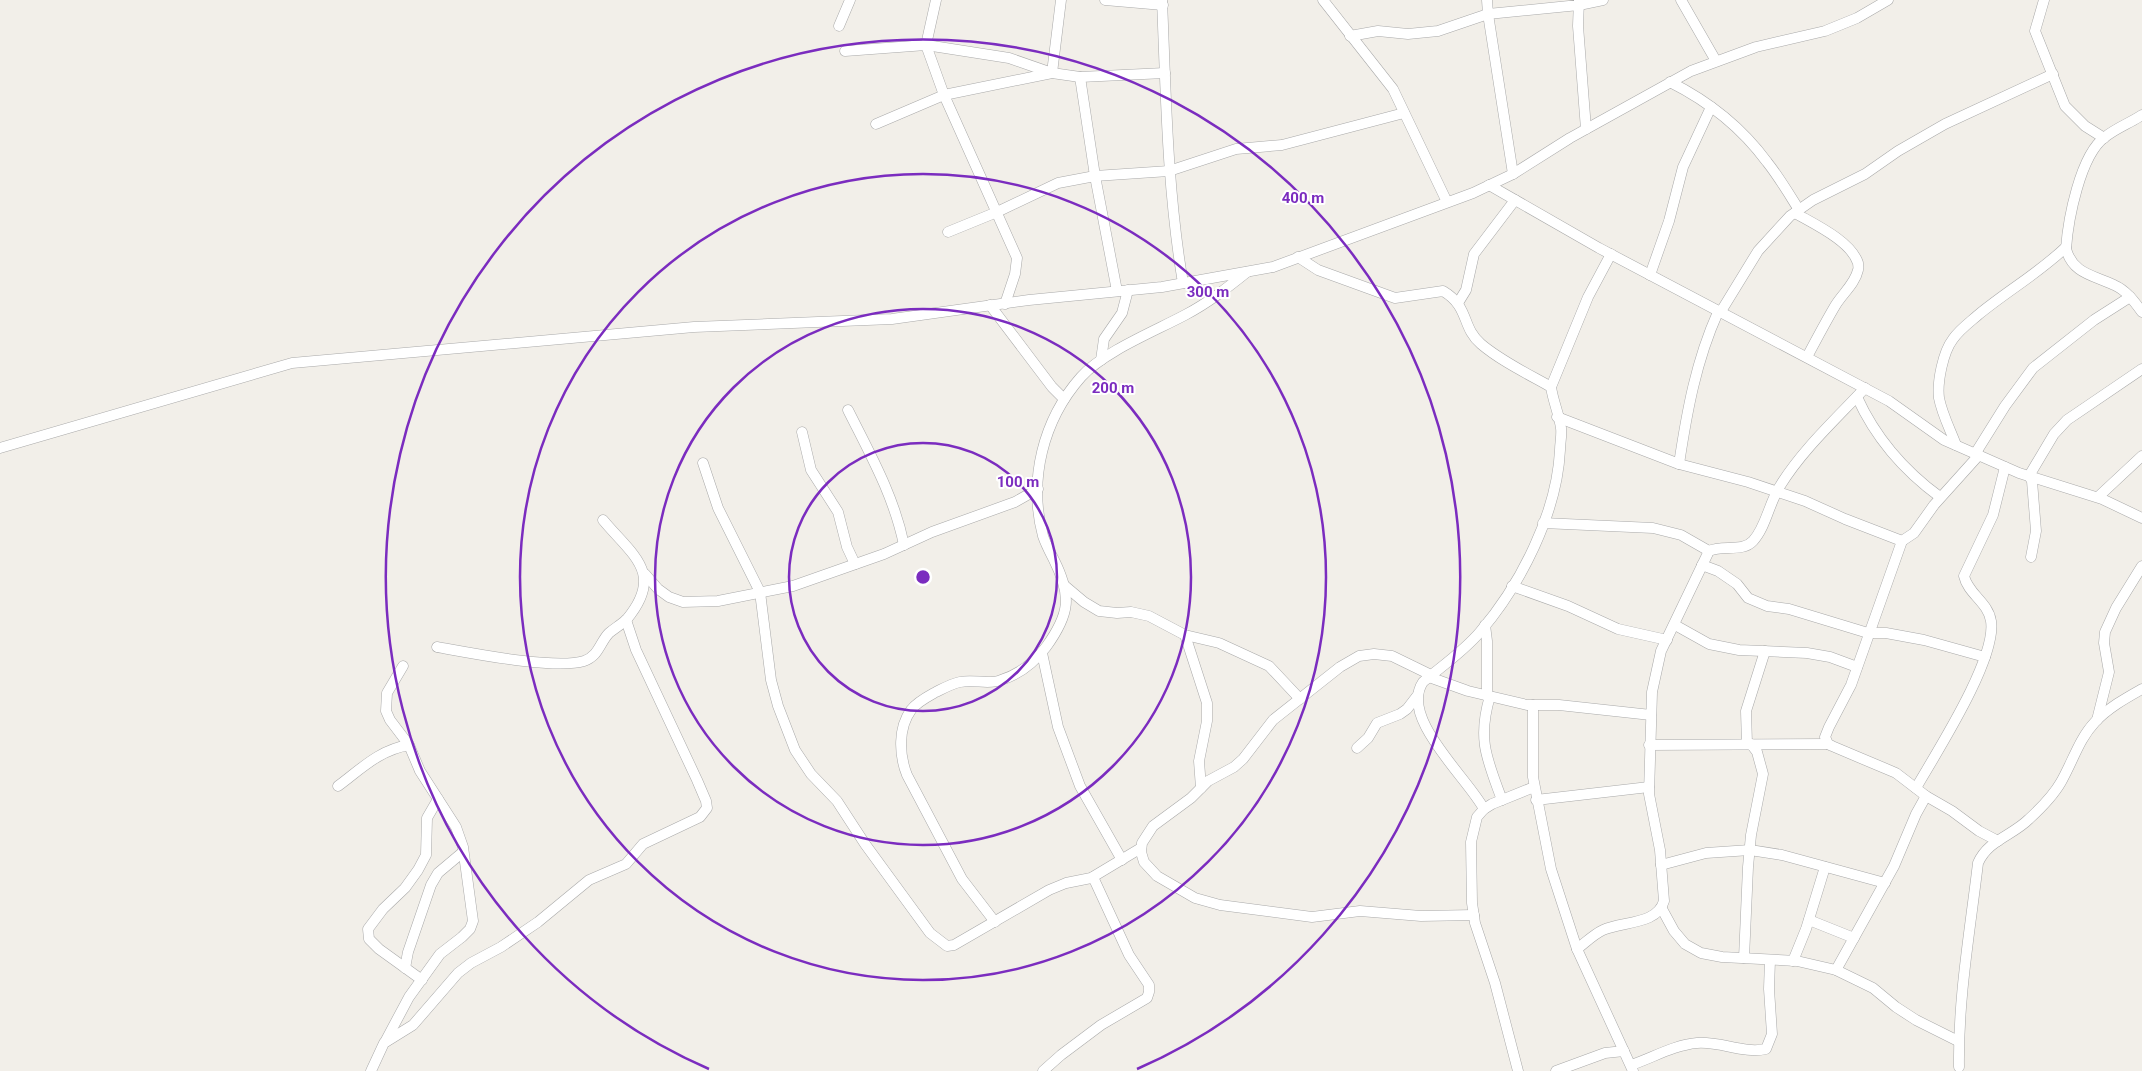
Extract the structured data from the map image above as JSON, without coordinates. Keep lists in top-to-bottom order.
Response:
{
  "rings": [
    "400 m",
    "300 m",
    "200 m",
    "100 m"
  ]
}
